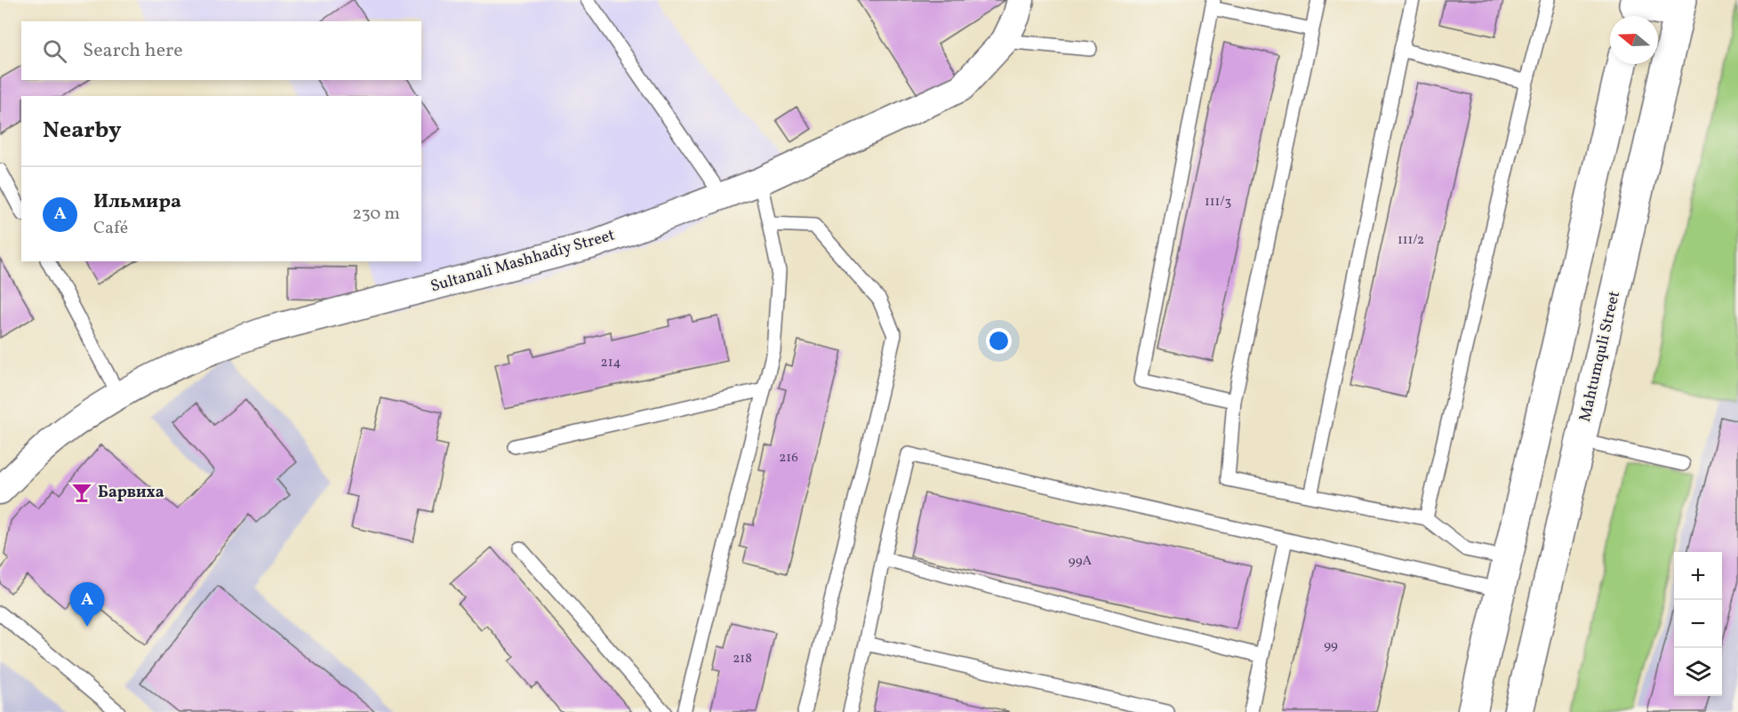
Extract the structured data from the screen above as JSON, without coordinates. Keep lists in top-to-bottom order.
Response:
{
  "streets": {
    "main road": ["Mahtumquli Street"],
    "street": ["Sultanali Mashhadiy Street"]
  },
  "places": {
    "bar": ["Барвиха"]
  },
  "house_numbers": [
    "111/3",
    "111/2",
    "214",
    "216",
    "99A",
    "99",
    "218"
  ],
  "north": "left",
  "page": {
    "search": "Search here",
    "heading": "Nearby",
    "list": [
      {
        "mark": "A",
        "name": "Ильмира",
        "note": "Café",
        "value": "230 m"
      }
    ],
    "map_buttons": ["+", "−"],
    "pins": "A"
  }
}
